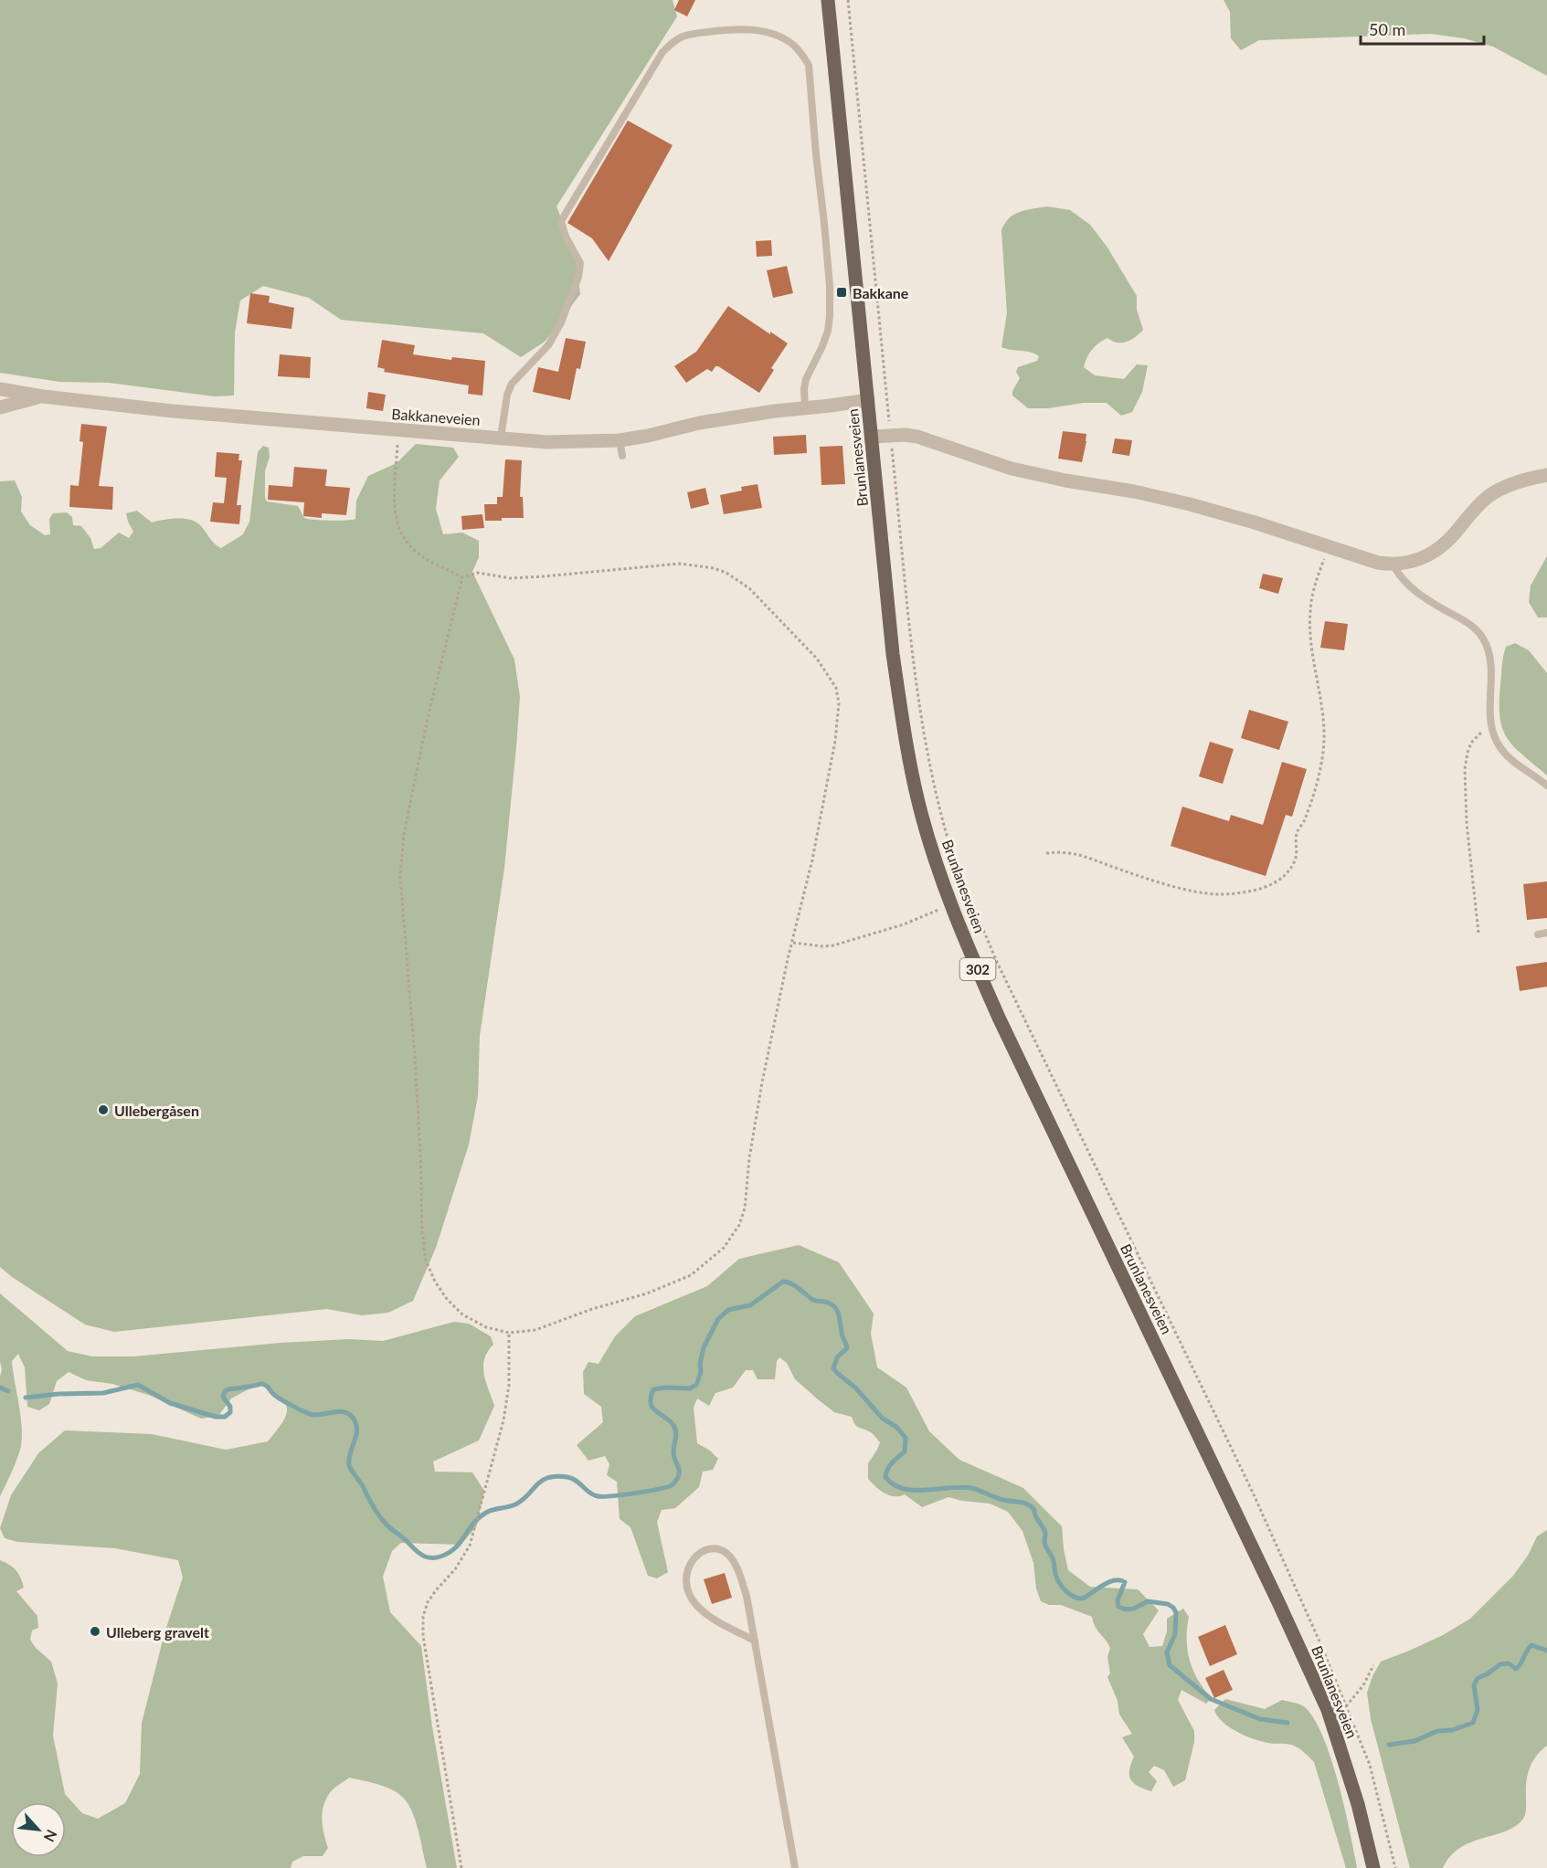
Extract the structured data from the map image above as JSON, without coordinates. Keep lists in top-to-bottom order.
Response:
{
  "streets": {
    "main road": ["Brunlanesveien", "302"],
    "street": ["Bakkaneveien"]
  },
  "crossings": [
    ["Bakkaneveien", "Brunlanesveien"]
  ],
  "places": {
    "transit": ["Bakkane"],
    "other": ["Ullebergåsen", "Ulleberg gravelt"]
  },
  "scale_bar": "50 m",
  "north": "bottom right"
}
